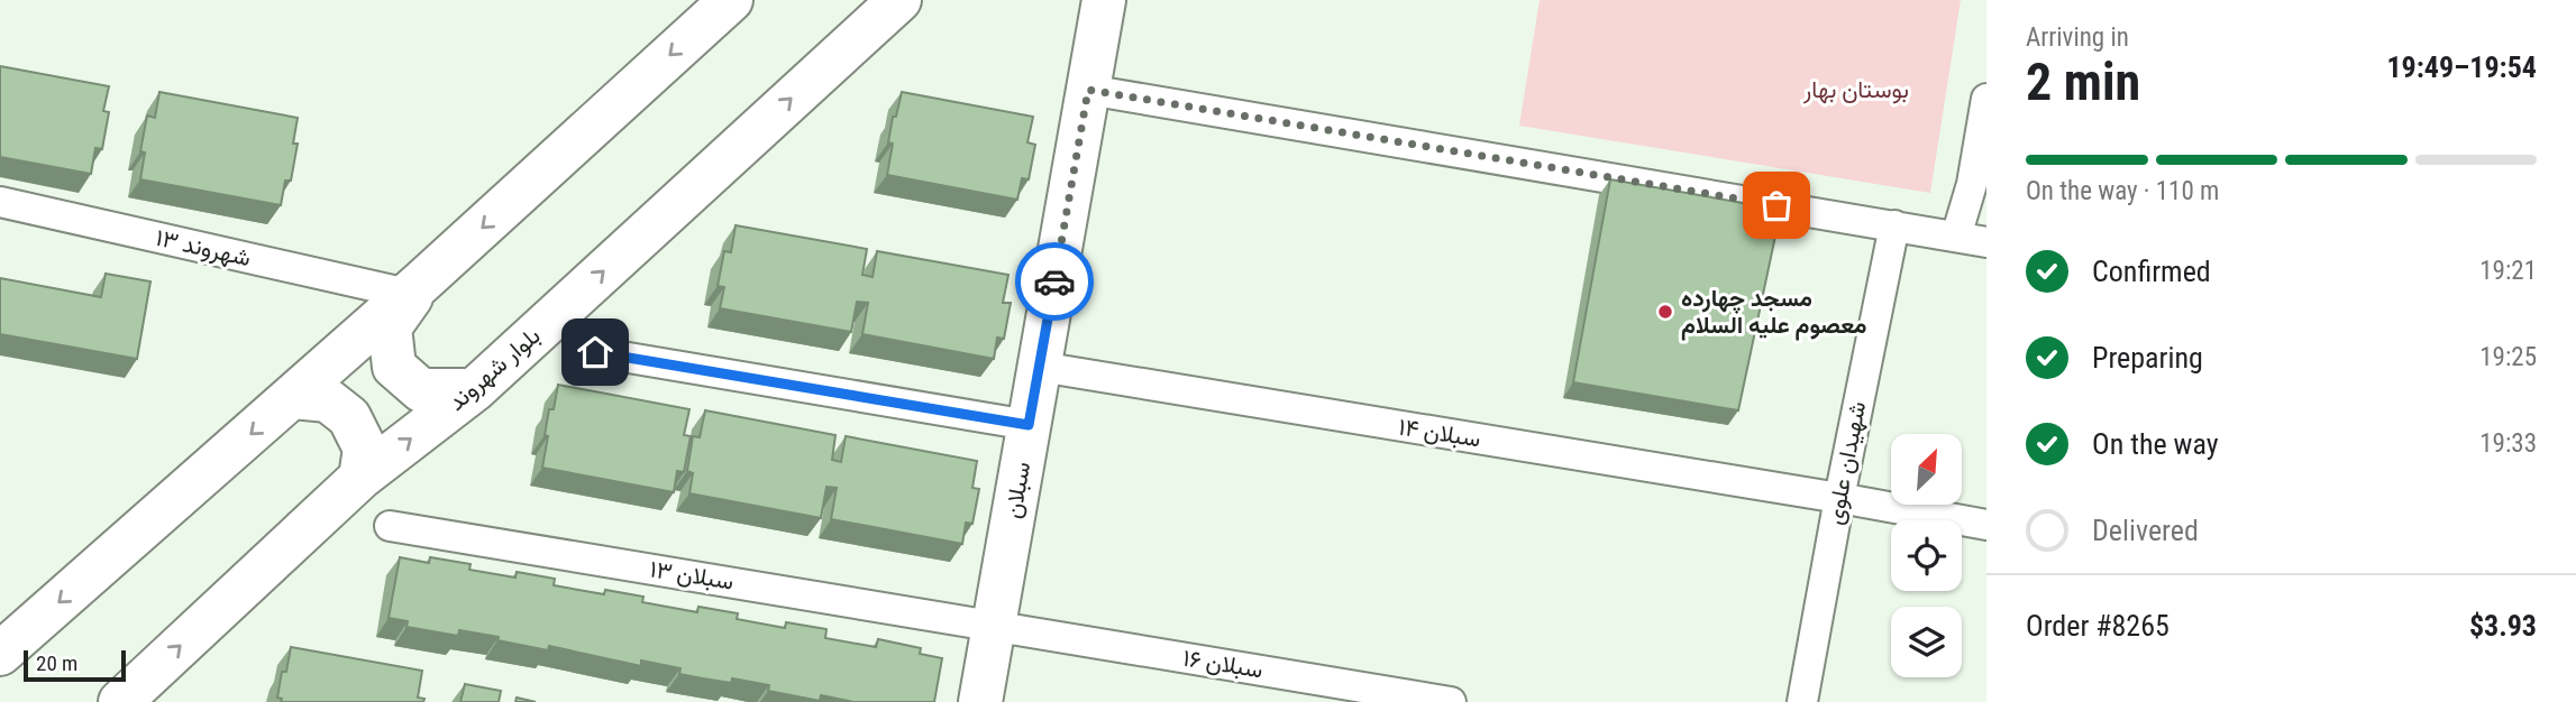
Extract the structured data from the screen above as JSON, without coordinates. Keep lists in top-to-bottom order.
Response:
{
  "streets": {
    "main road": ["بلوار شهروند", "سبلان"],
    "street": [
      "شهروند ۱۳",
      "سبلان ۱۴",
      "شهیدان علوی",
      "سبلان ۱۳",
      "سبلان ۱۶"
    ]
  },
  "crossings": [
    ["سبلان ۱۴", "شهیدان علوی"],
    ["سبلان ۱۴", "سبلان"],
    ["سبلان", "سبلان ۱۳"],
    ["سبلان", "سبلان ۱۶"],
    ["سبلان ۱۳", "سبلان ۱۶"]
  ],
  "parks": ["بوستان بهار"],
  "places": ["مسجد چهارده معصوم علیه السلام"],
  "scale_bar": "20 m",
  "north": "top right",
  "page": {
    "heading": ["2 min", "Arriving in", "19:49–19:54"],
    "panel": ["Order #8265", "$3.93"],
    "bar": "On the way · 110 m",
    "list": [
      ["Confirmed", "19:21"],
      ["Preparing", "19:25"],
      ["On the way", "19:33"],
      "Delivered"
    ],
    "scale": "20 m"
  }
}
